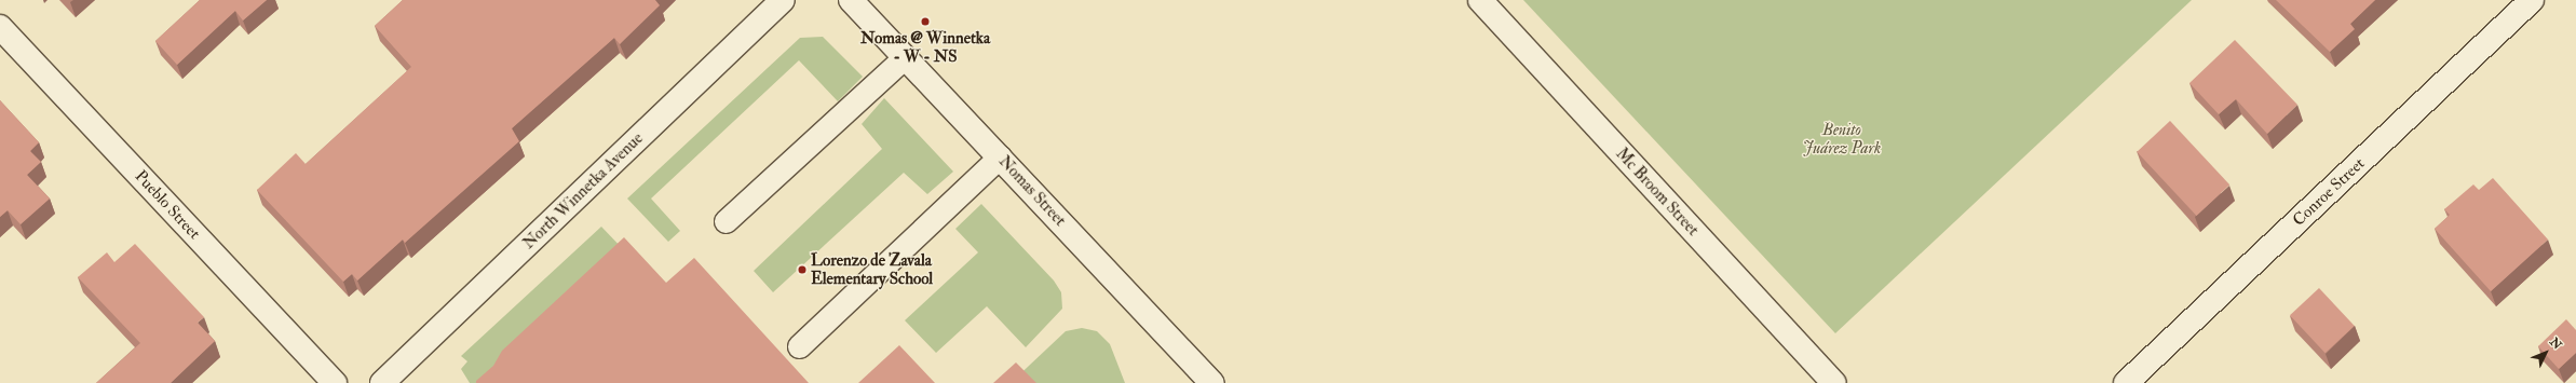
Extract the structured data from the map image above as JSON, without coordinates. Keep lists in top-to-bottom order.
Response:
{
  "streets": {
    "street": [
      "North Winnetka Avenue",
      "Nomas Street",
      "Mc Broom Street",
      "Conroe Street",
      "Pueblo Street"
    ]
  },
  "parks": ["Benito Juárez Park"],
  "places": ["Nomas @ Winnetka - W - NS", "Lorenzo de Zavala Elementary School"],
  "north": "top right"
}
